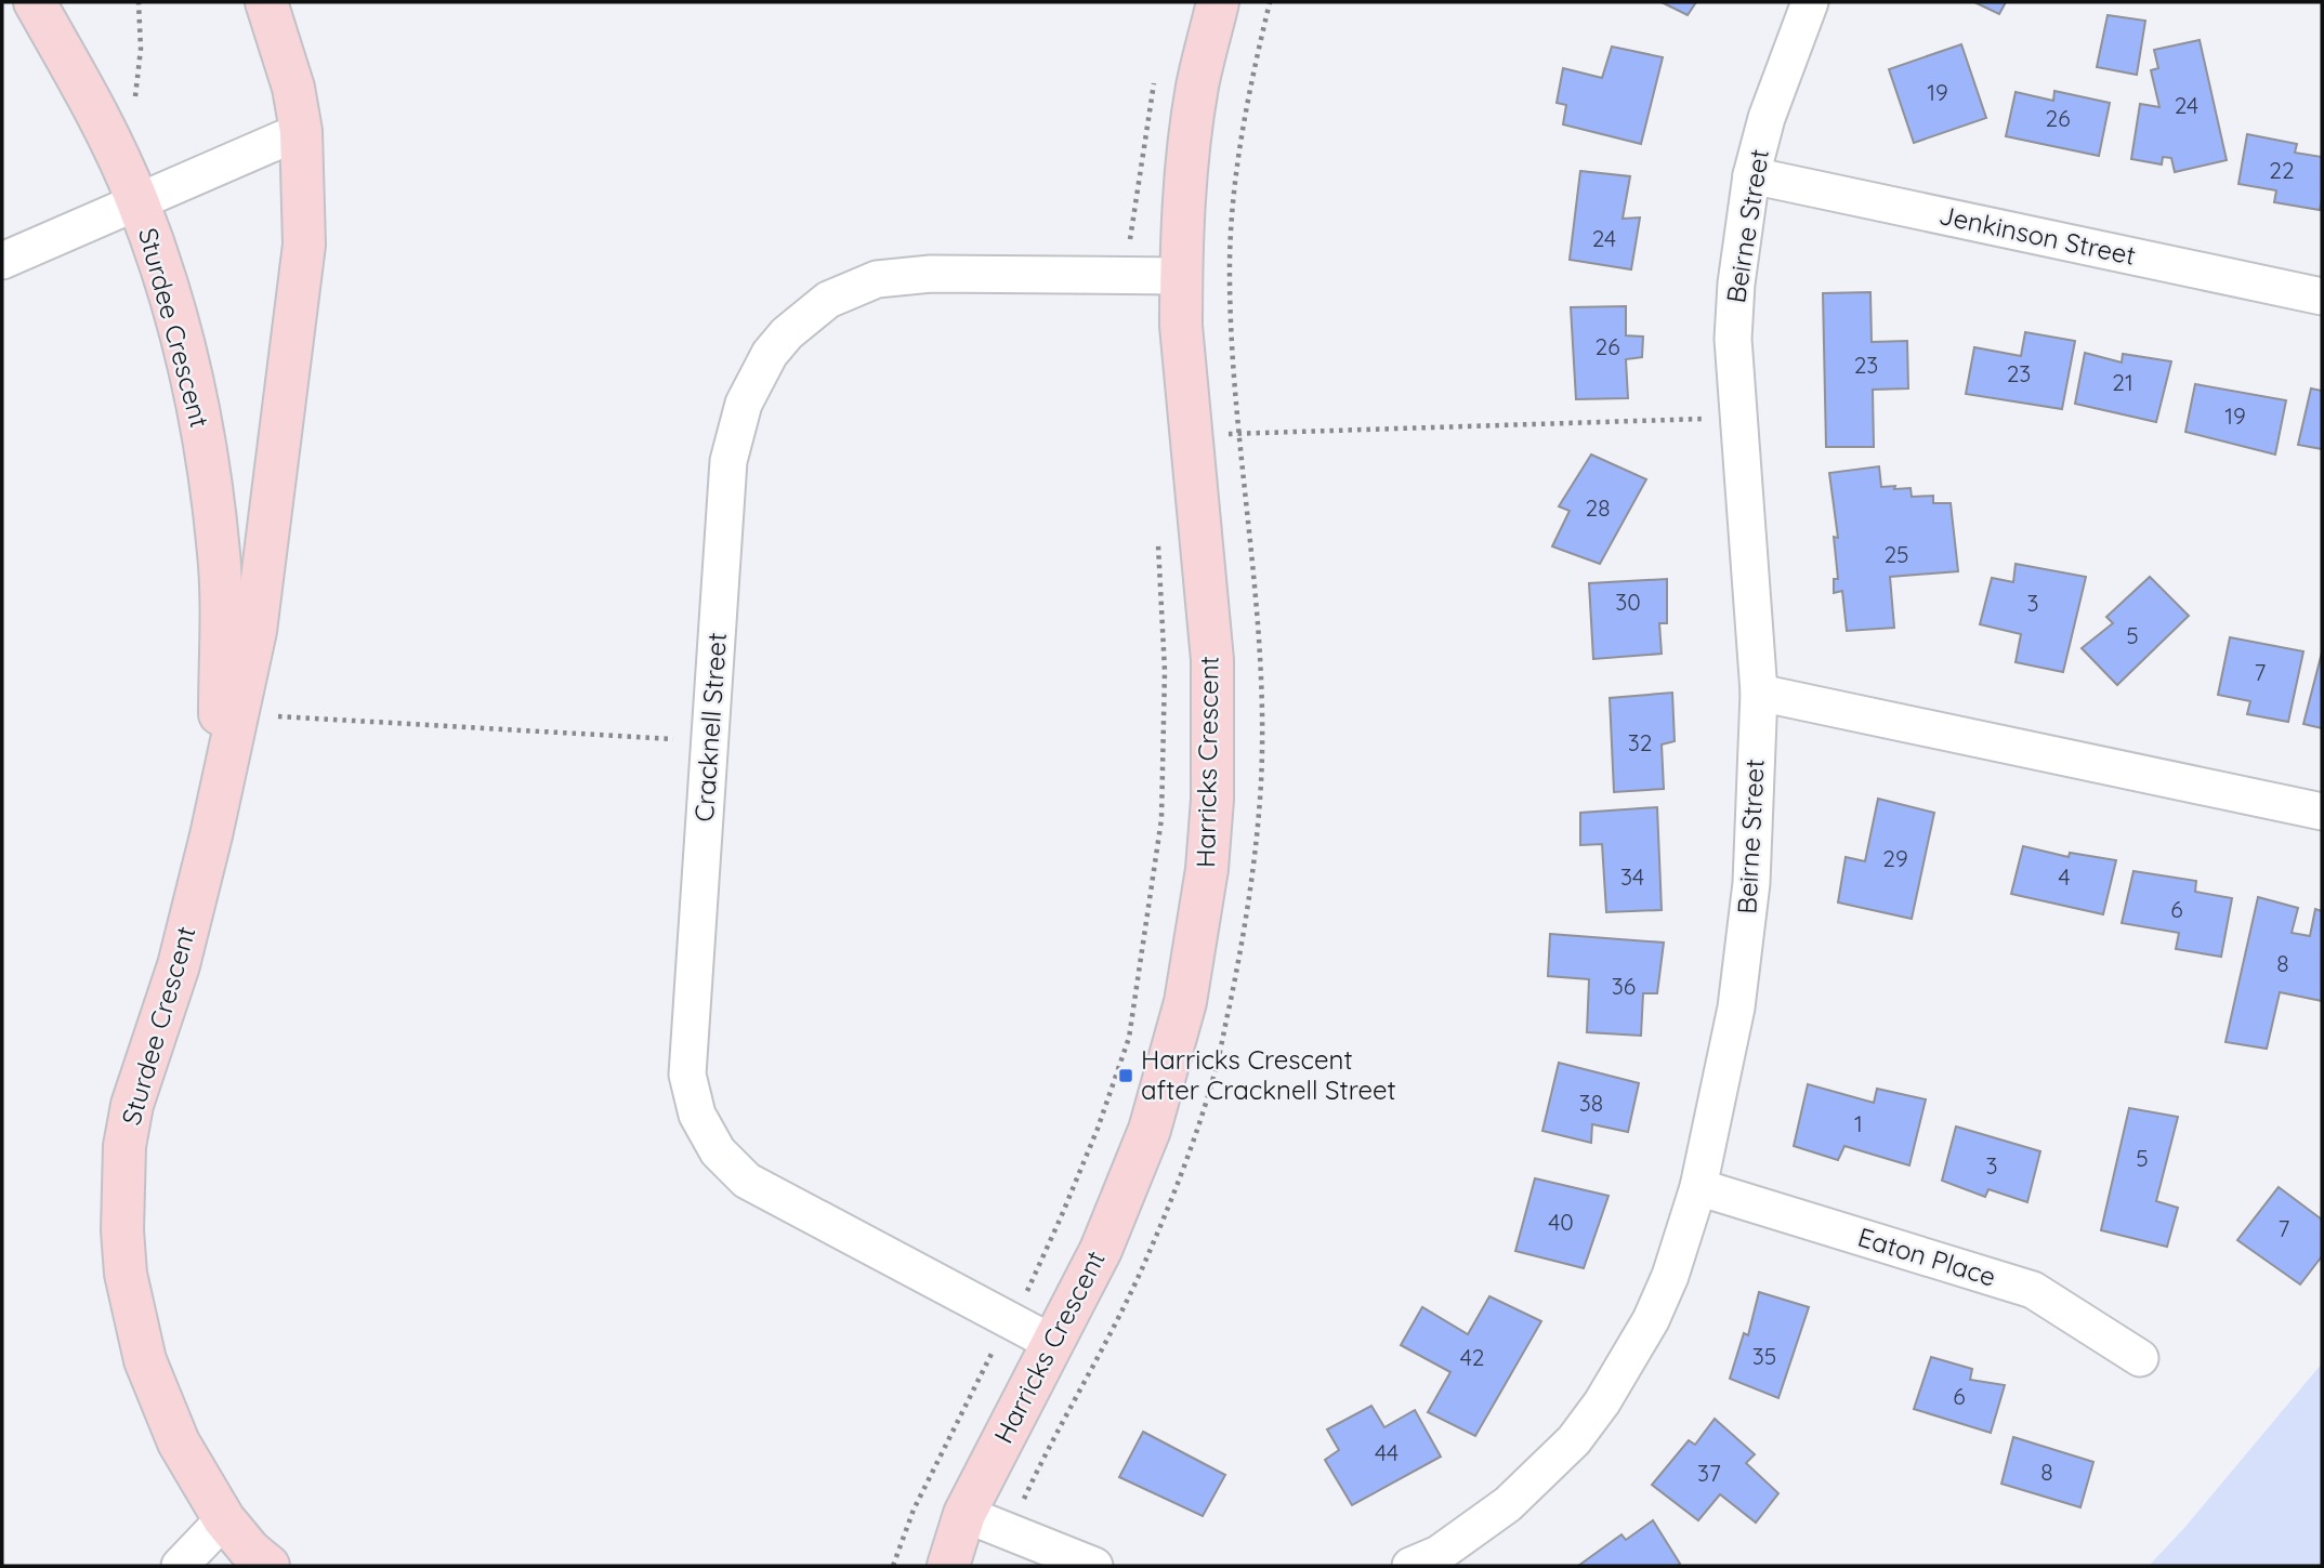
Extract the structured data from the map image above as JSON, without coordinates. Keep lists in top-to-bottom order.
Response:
{
  "streets": {
    "street": [
      "Beirne Street",
      "Jenkinson Street",
      "Sturdee Crescent",
      "Cracknell Street",
      "Harricks Crescent",
      "Eaton Place"
    ]
  },
  "crossings": [
    ["Beirne Street", "Jenkinson Street"],
    ["Beirne Street", "Eaton Place"],
    ["Cracknell Street", "Harricks Crescent"]
  ],
  "places": {
    "transit": ["Harricks Crescent after Cracknell Street"]
  },
  "house_numbers": [
    "19",
    "24",
    "26",
    "22",
    "24",
    "26",
    "23",
    "23",
    "21",
    "19",
    "28",
    "25",
    "30",
    "3",
    "5",
    "7",
    "32",
    "29",
    "34",
    "4",
    "6",
    "8",
    "36",
    "38",
    "1",
    "5",
    "3",
    "40",
    "7",
    "35",
    "42",
    "6",
    "44",
    "8",
    "37"
  ]
}
